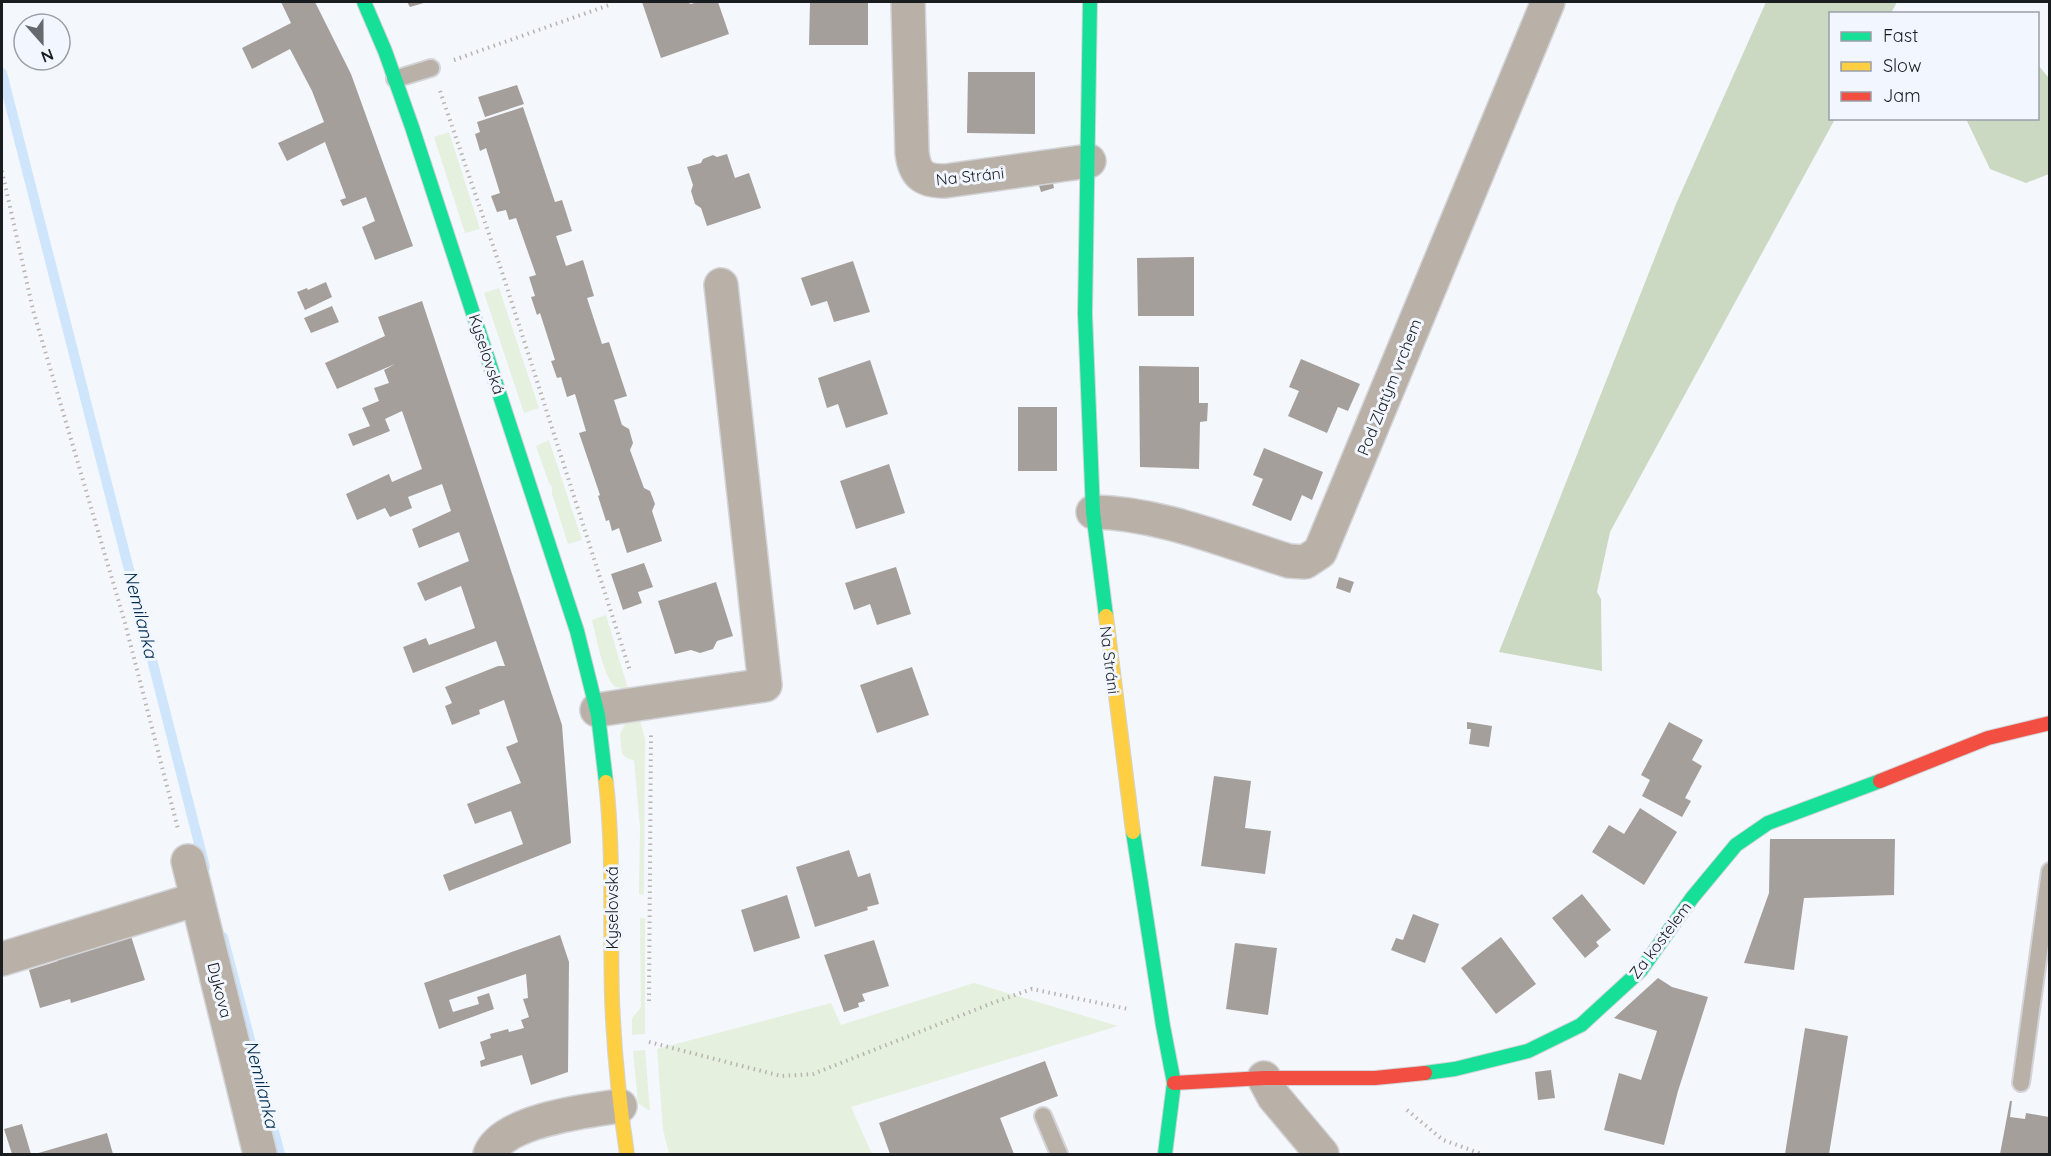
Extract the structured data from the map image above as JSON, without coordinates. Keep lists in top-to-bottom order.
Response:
{
  "streets": {
    "street": [
      "Na Stráni",
      "Kyselovská",
      "Pod Zlatým vrchem",
      "Za kostelem",
      "Dykova"
    ]
  },
  "crossings": [
    ["Na Stráni", "Pod Zlatým vrchem"],
    ["Na Stráni", "Za kostelem"]
  ],
  "water": ["Nemilanka"],
  "legend": ["Fast", "Slow", "Jam"],
  "north": "bottom"
}
